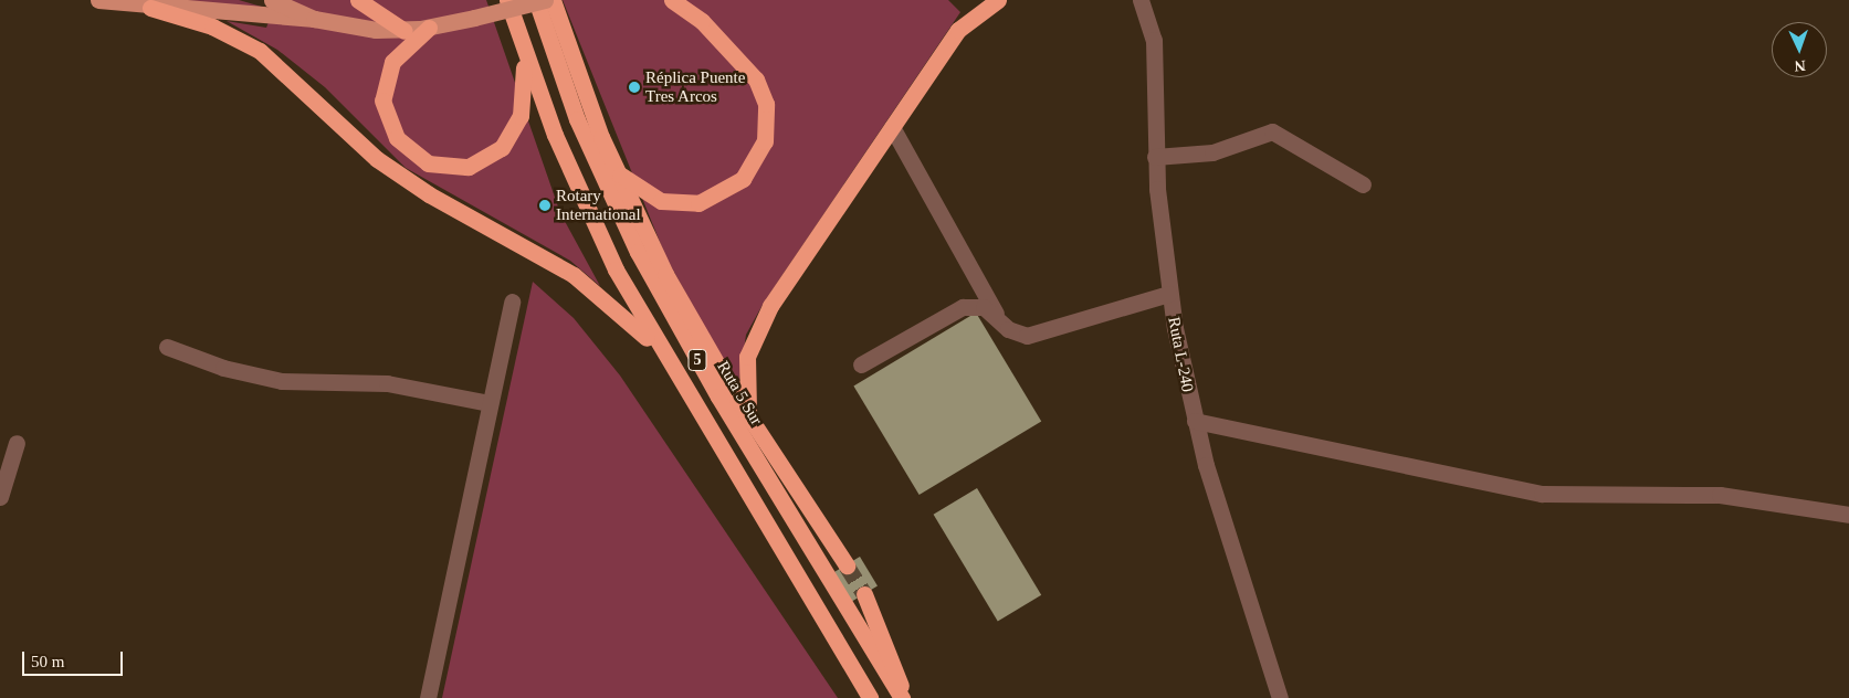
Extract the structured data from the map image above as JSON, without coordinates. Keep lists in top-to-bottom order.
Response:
{
  "streets": {
    "highway": ["5", "Ruta 5 Sur"],
    "street": ["Ruta L-240"]
  },
  "places": ["Réplica Puente Tres Arcos", "Rotary International"],
  "scale_bar": "50 m",
  "north": "bottom"
}
